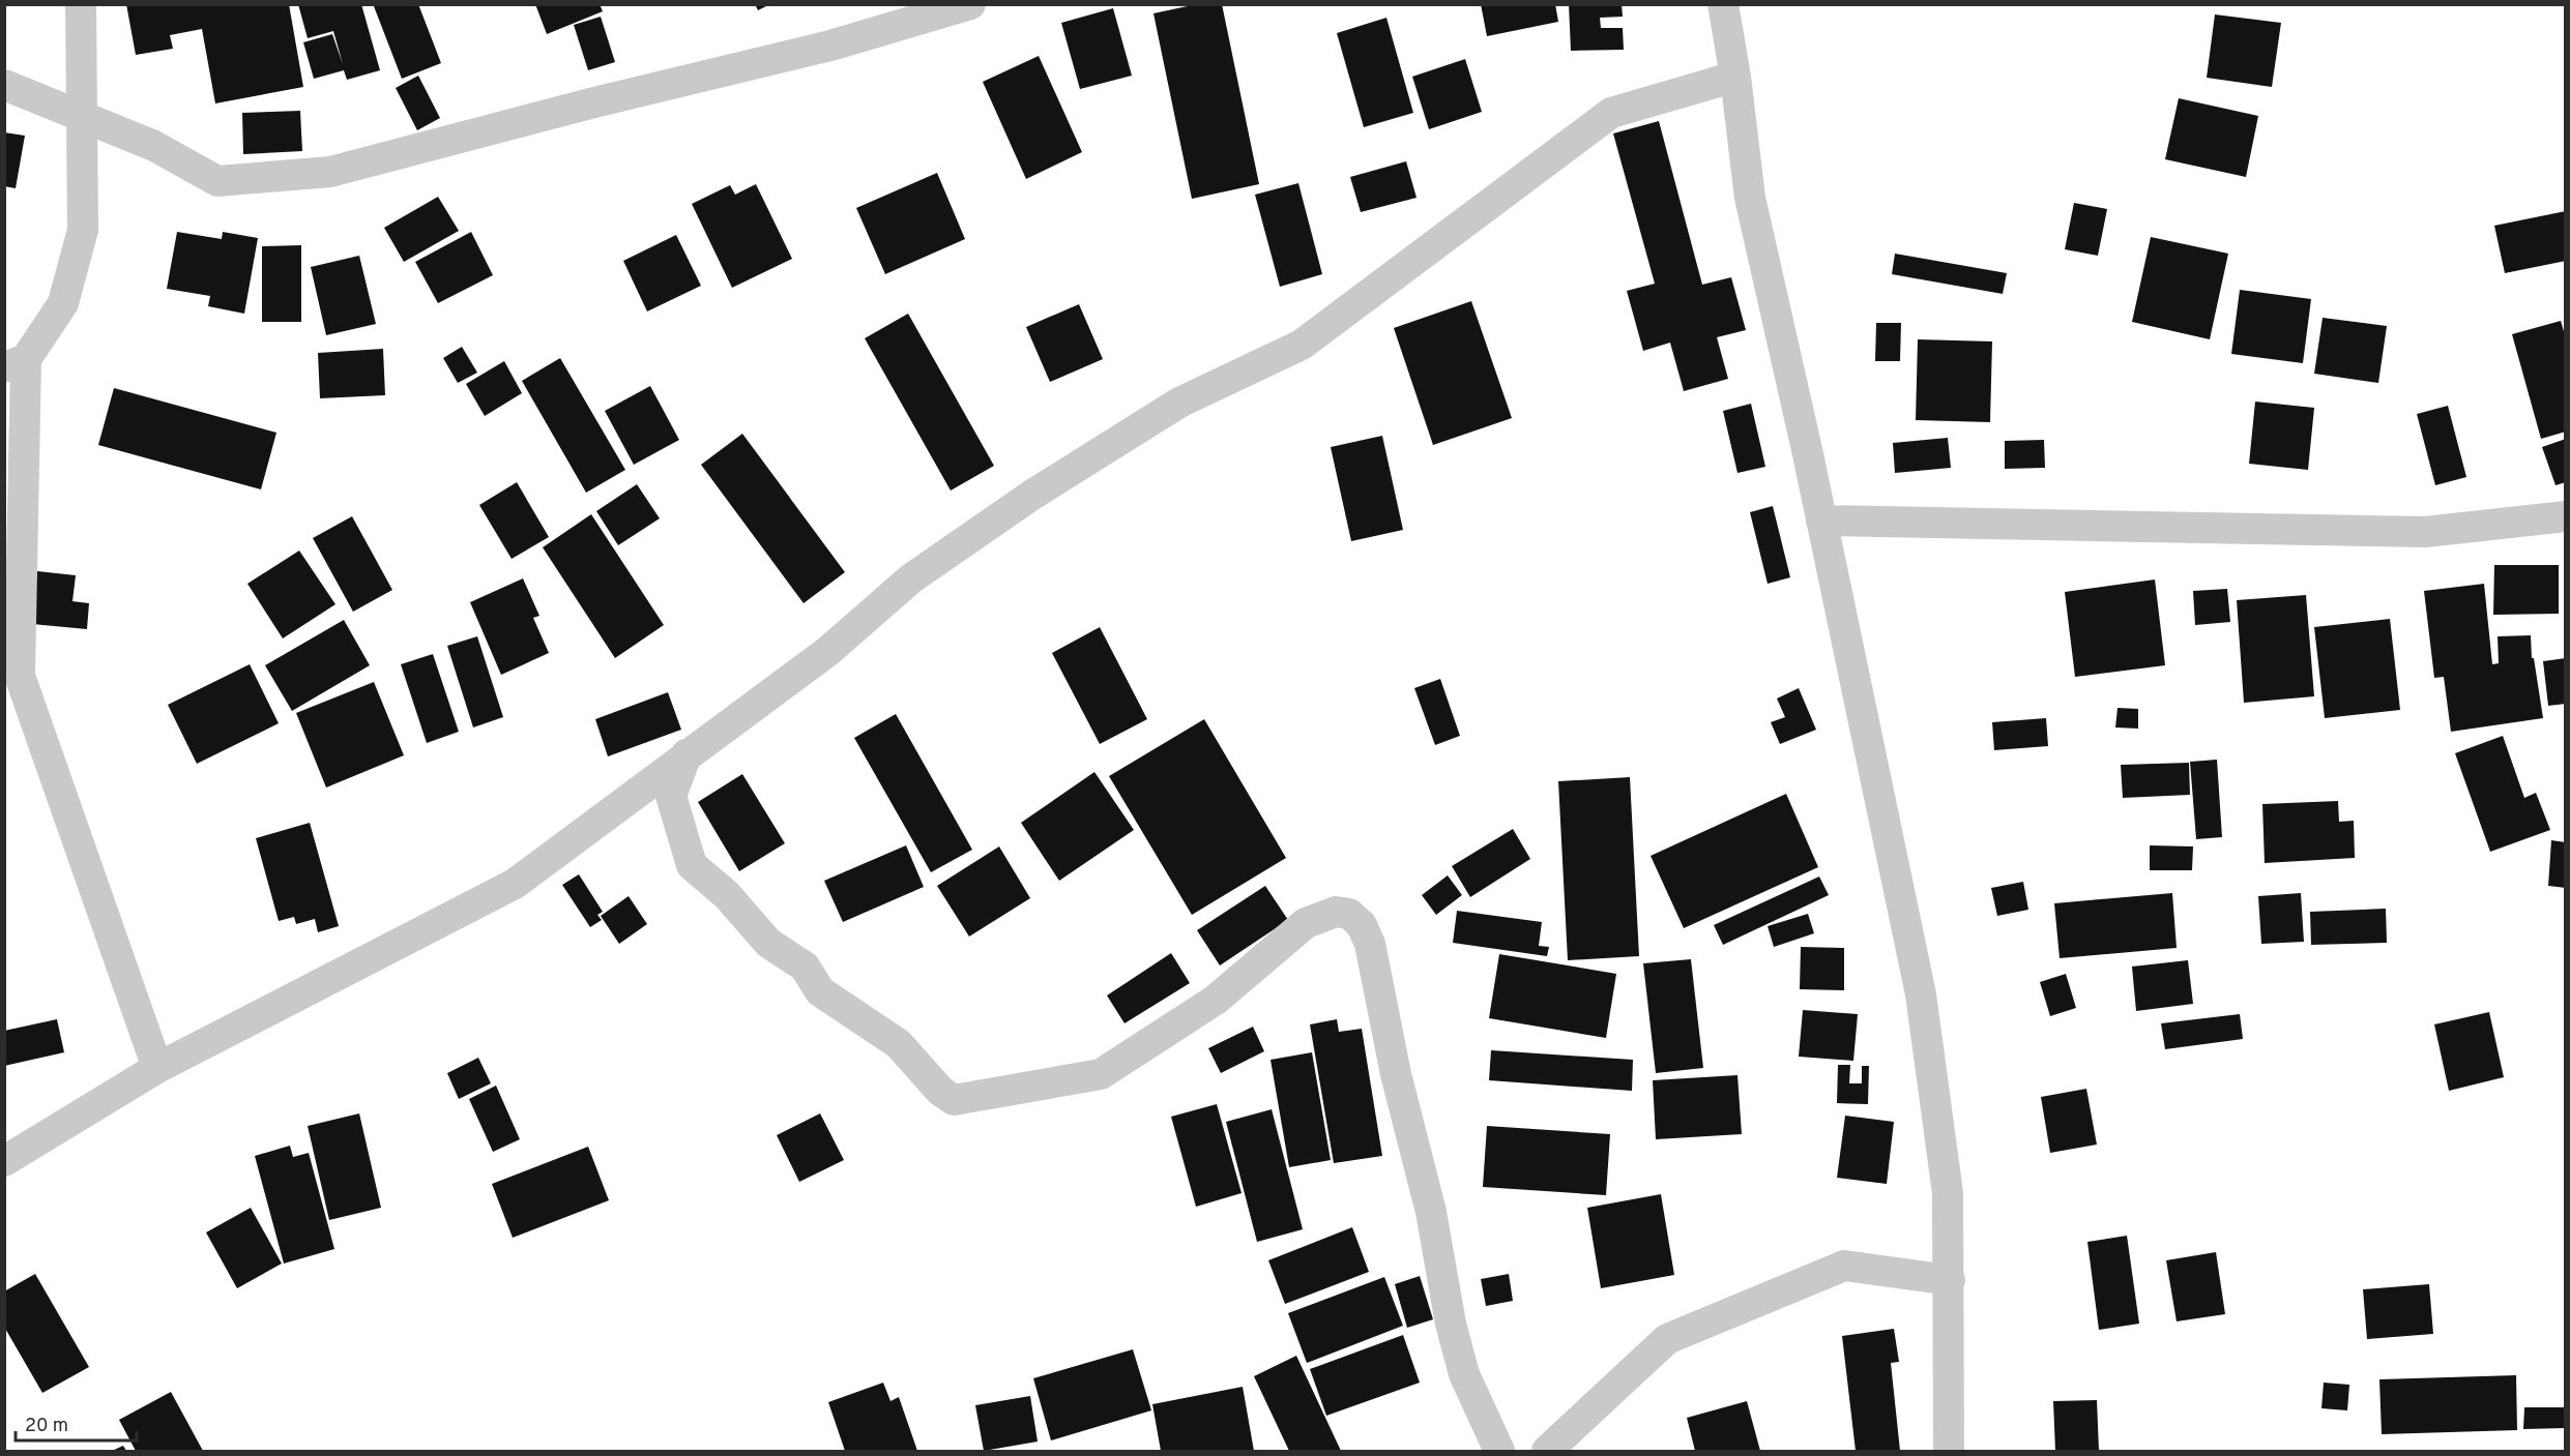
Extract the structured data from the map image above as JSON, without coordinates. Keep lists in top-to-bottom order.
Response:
{
  "scale_bar": "20 m"
}
